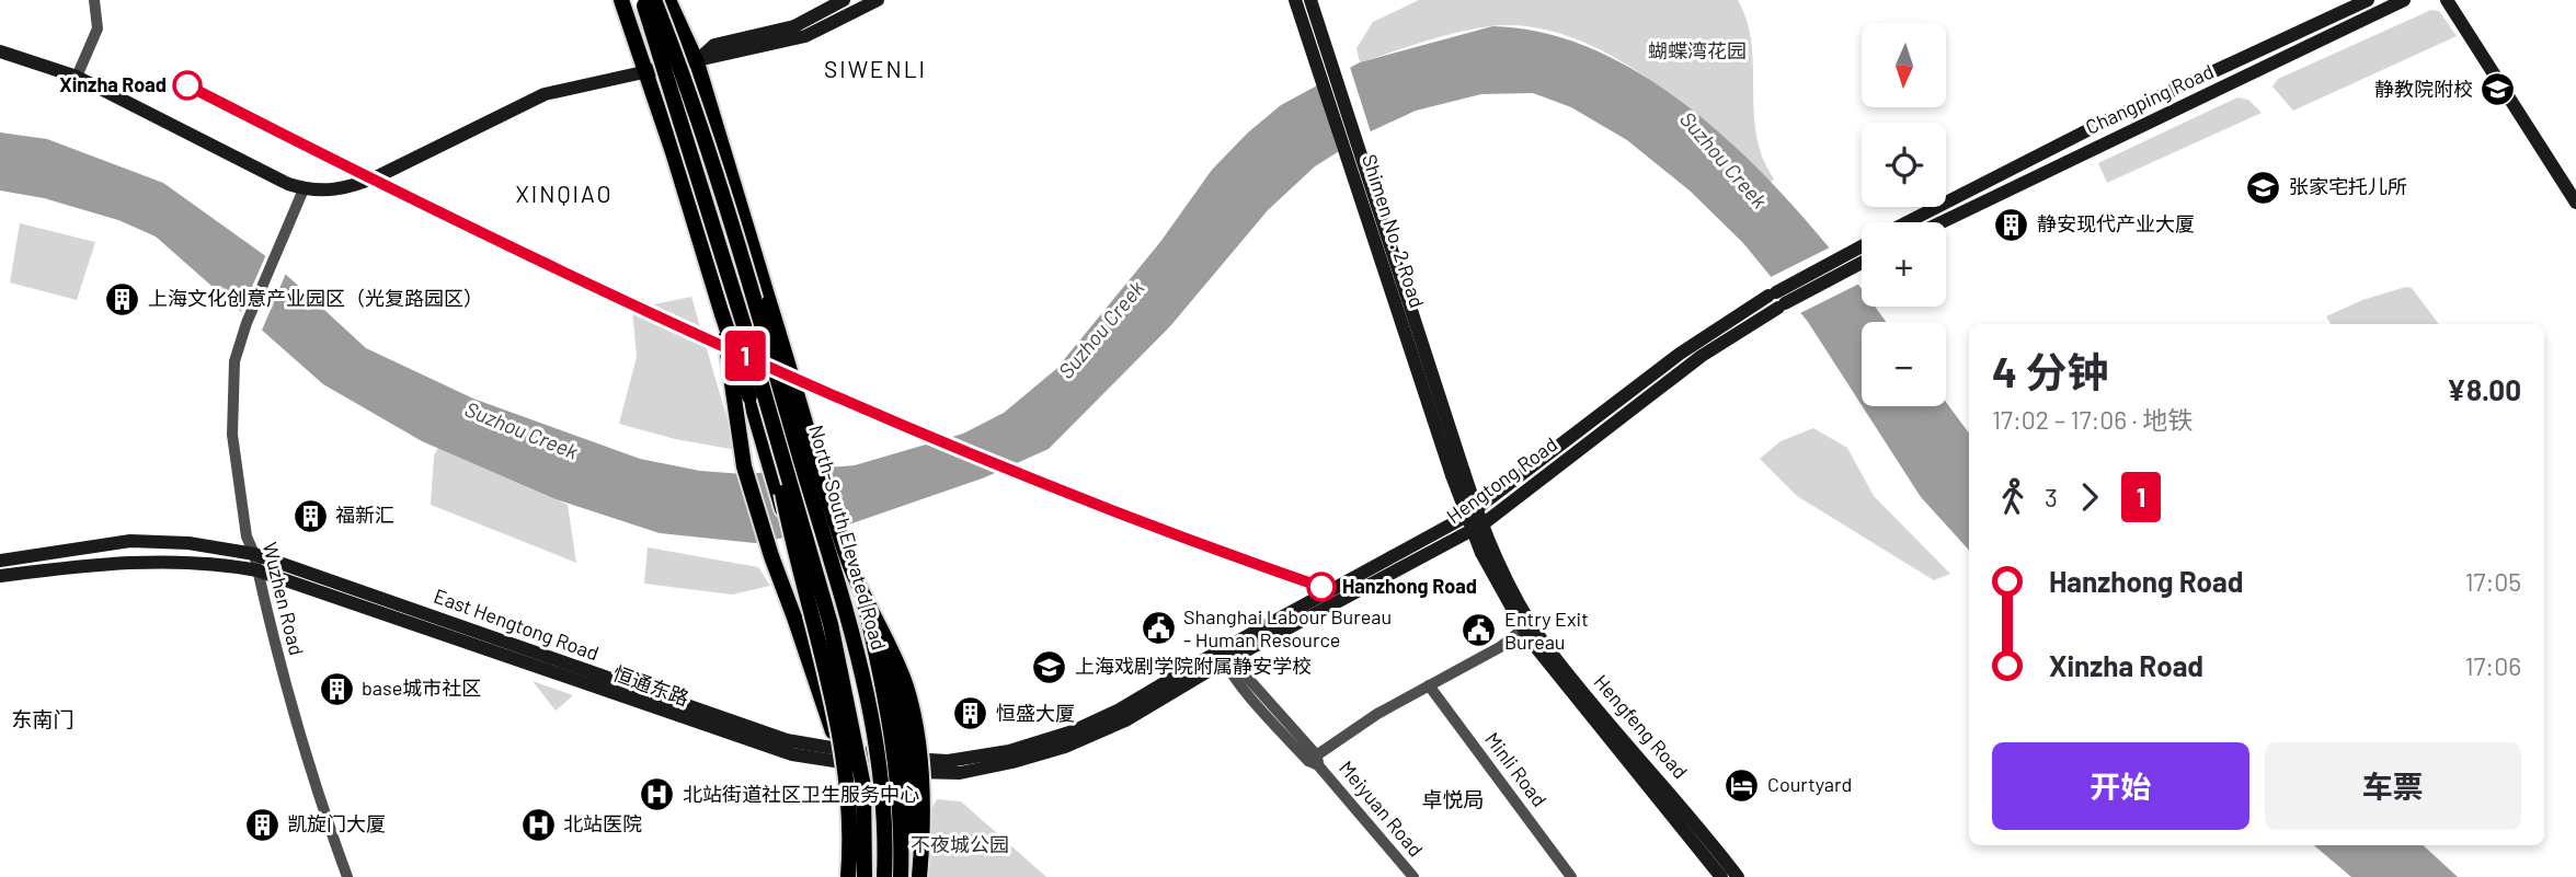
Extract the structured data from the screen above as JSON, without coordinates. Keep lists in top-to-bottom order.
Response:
{
  "streets": {
    "main road": [
      "Changping Road",
      "Shimen No. 2 Road",
      "Hengtong Road",
      "North-South Elevated Road",
      "East Hengtong Road",
      "恒通东路",
      "Hengfeng Road"
    ],
    "street": ["Wuzhen Road", "Minli Road", "Meiyuan Road"]
  },
  "crossings": [
    ["Shimen No. 2 Road", "Hengfeng Road"],
    ["Hengtong Road", "恒通东路"],
    ["Hengtong Road", "Hengfeng Road"],
    ["Hengtong Road", "Meiyuan Road"],
    ["Wuzhen Road", "East Hengtong Road"],
    ["Wuzhen Road", "恒通东路"],
    ["East Hengtong Road", "恒通东路"]
  ],
  "districts": [
    "SIWENLI",
    "XINQIAO",
    "东南门",
    "卓悦局"
  ],
  "water": ["Suzhou Creek"],
  "parks": ["蝴蝶湾花园", "不夜城公园"],
  "places": {
    "other": ["Xinzha Road", "Hanzhong Road"],
    "school or university": ["静教院附校", "张家宅托儿所", "上海戏剧学院附属静安学校"],
    "building": [
      "静安现代产业大厦",
      "上海文化创意产业园区（光复路园区）",
      "福新汇",
      "base城市社区",
      "恒盛大厦",
      "凯旋门大厦"
    ],
    "public building": ["Shanghai Labour Bureau - Human Resource", "Entry Exit Bureau"],
    "hotel": ["Courtyard"],
    "hospital": ["北站街道社区卫生服务中心", "北站医院"]
  },
  "lines": ["metro line 1"],
  "north": "bottom",
  "page": {
    "on_map": "1",
    "map_buttons": ["+", "−"],
    "heading": ["4 分钟", "17:02 – 17:06 · 地铁", "¥8.00"],
    "legs": ["3", "1"],
    "list": [
      {
        "name": "Hanzhong Road",
        "value": "17:05"
      },
      {
        "name": "Xinzha Road",
        "value": "17:06"
      }
    ],
    "buttons": ["开始", "车票"]
  }
}
